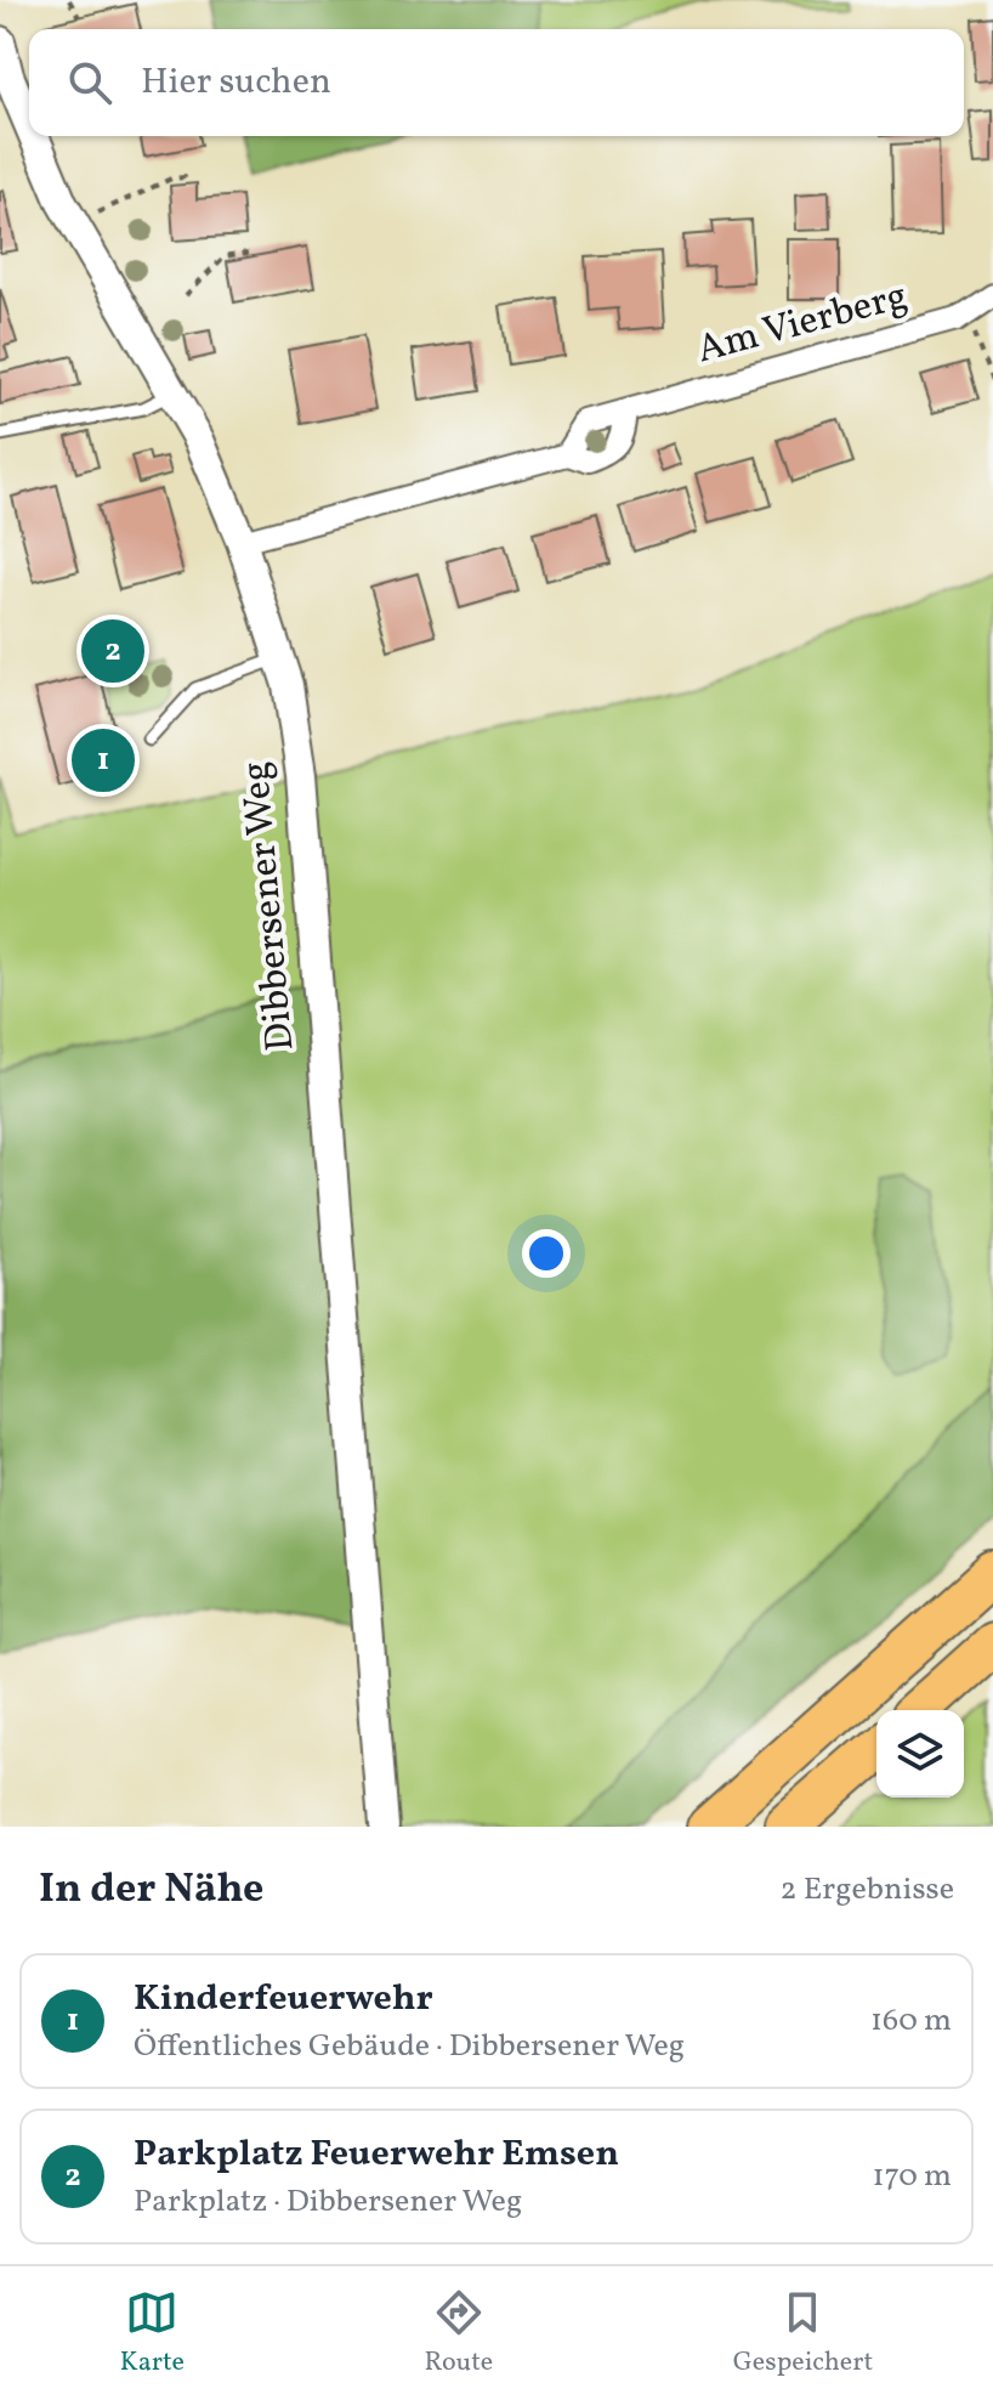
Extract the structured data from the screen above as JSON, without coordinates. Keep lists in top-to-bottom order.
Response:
{
  "streets": {
    "street": ["Am Vierberg", "Dibbersener Weg"]
  },
  "page": {
    "search": "Hier suchen",
    "pins": ["2", "1"],
    "heading": ["In der Nähe", "2 Ergebnisse"],
    "list": [
      {
        "mark": "1",
        "name": "Kinderfeuerwehr",
        "note": "Öffentliches Gebäude · Dibbersener Weg",
        "value": "160 m"
      },
      {
        "mark": "2",
        "name": "Parkplatz Feuerwehr Emsen",
        "note": "Parkplatz · Dibbersener Weg",
        "value": "170 m"
      }
    ],
    "nav": ["Karte", "Route", "Gespeichert"]
  }
}
